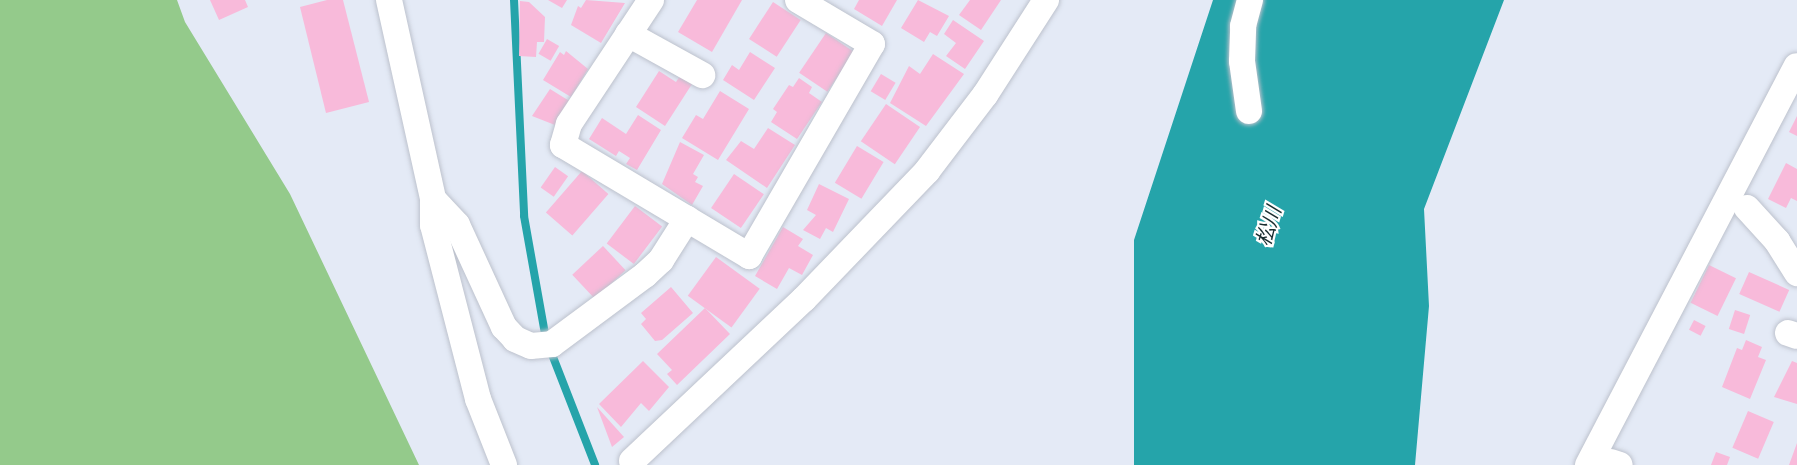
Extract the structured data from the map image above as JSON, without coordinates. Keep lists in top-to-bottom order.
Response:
{
  "water": ["松川"]
}
